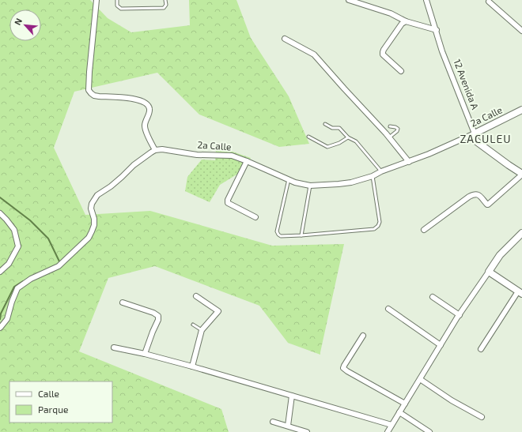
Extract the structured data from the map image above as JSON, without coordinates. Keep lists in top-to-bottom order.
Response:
{
  "streets": {
    "street": ["12 Avenida A", "2a Calle"]
  },
  "crossings": [
    ["12 Avenida A", "2a Calle"]
  ],
  "districts": ["ZACULEU"],
  "legend": ["Calle", "Parque"],
  "north": "top left"
}
